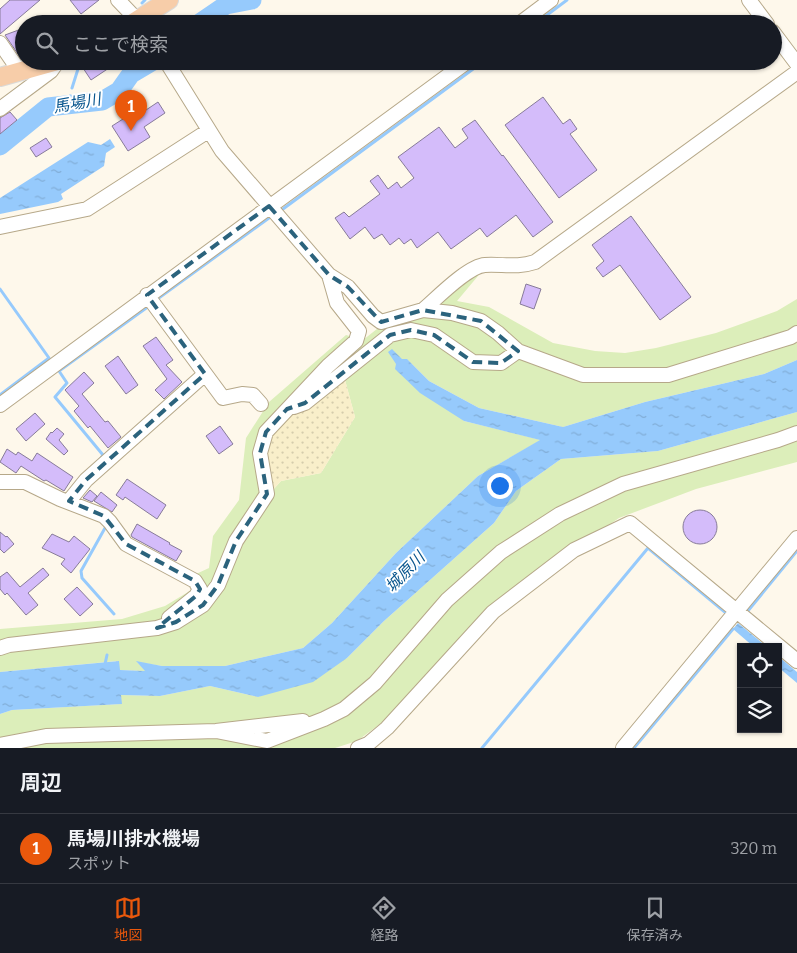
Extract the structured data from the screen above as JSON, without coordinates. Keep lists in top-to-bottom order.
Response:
{
  "water": ["馬場川", "城原川"],
  "page": {
    "search": "ここで検索",
    "pins": "1",
    "heading": "周辺",
    "list": [
      {
        "mark": "1",
        "name": "馬場川排水機場",
        "note": "スポット",
        "value": "320 m"
      }
    ],
    "nav": ["地図", "経路", "保存済み"]
  }
}
